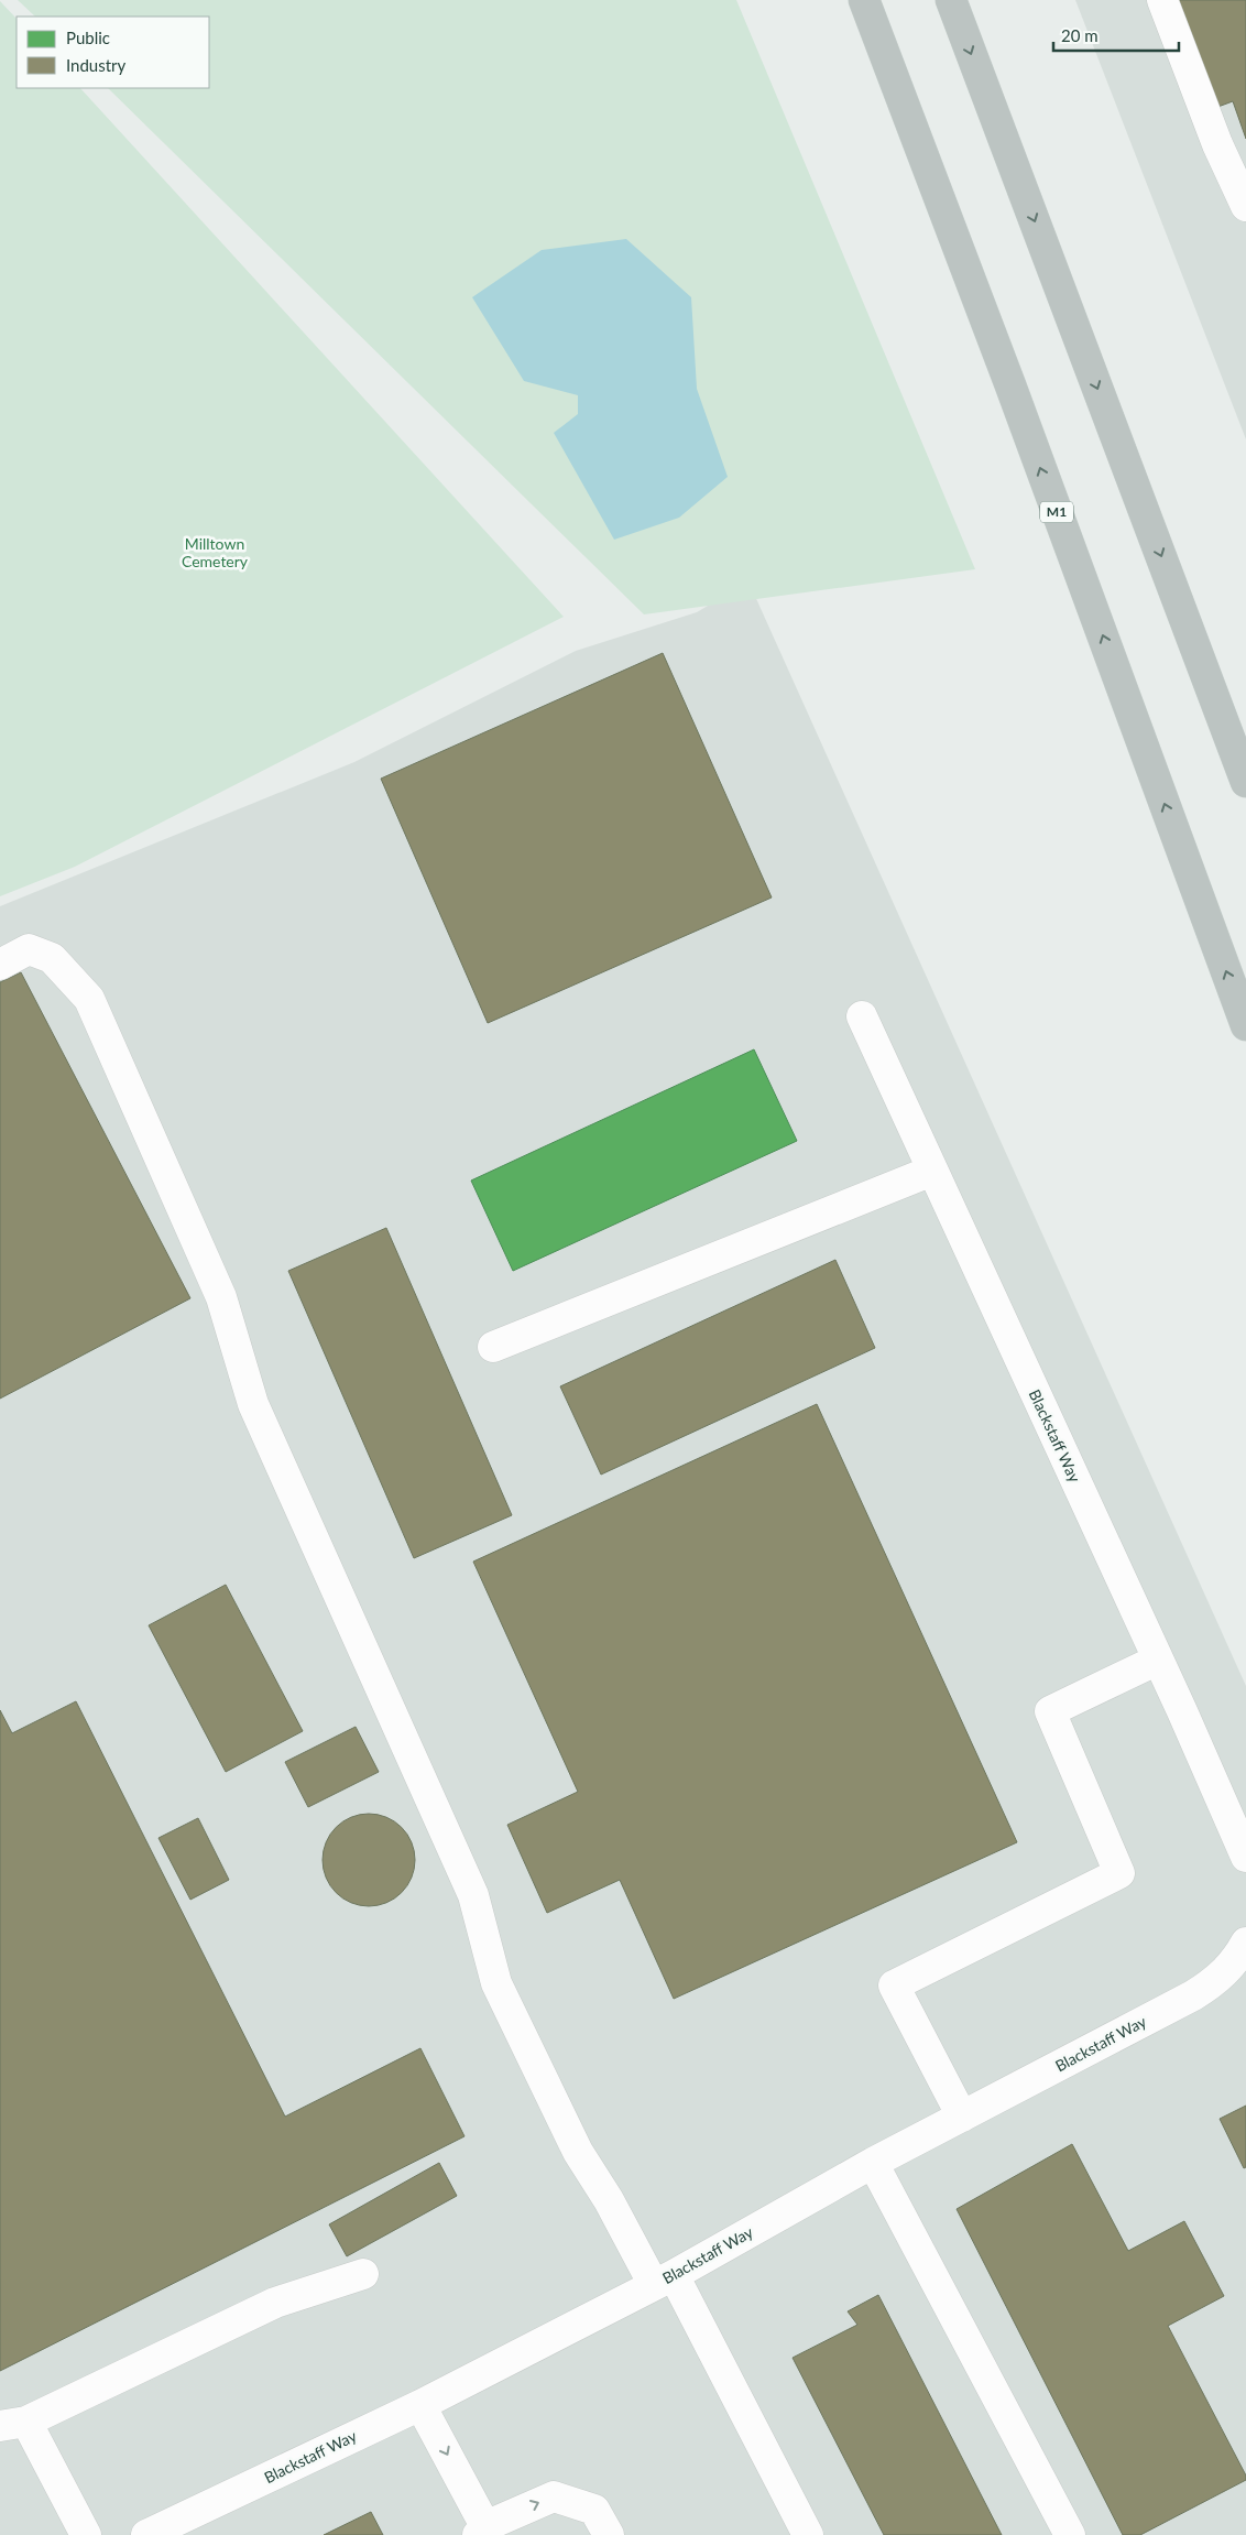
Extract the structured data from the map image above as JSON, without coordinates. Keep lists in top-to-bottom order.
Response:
{
  "streets": {
    "highway": ["M1"],
    "street": ["Blackstaff Way"]
  },
  "parks": ["Milltown Cemetery"],
  "legend": ["Public", "Industry"],
  "scale_bar": "20 m"
}
